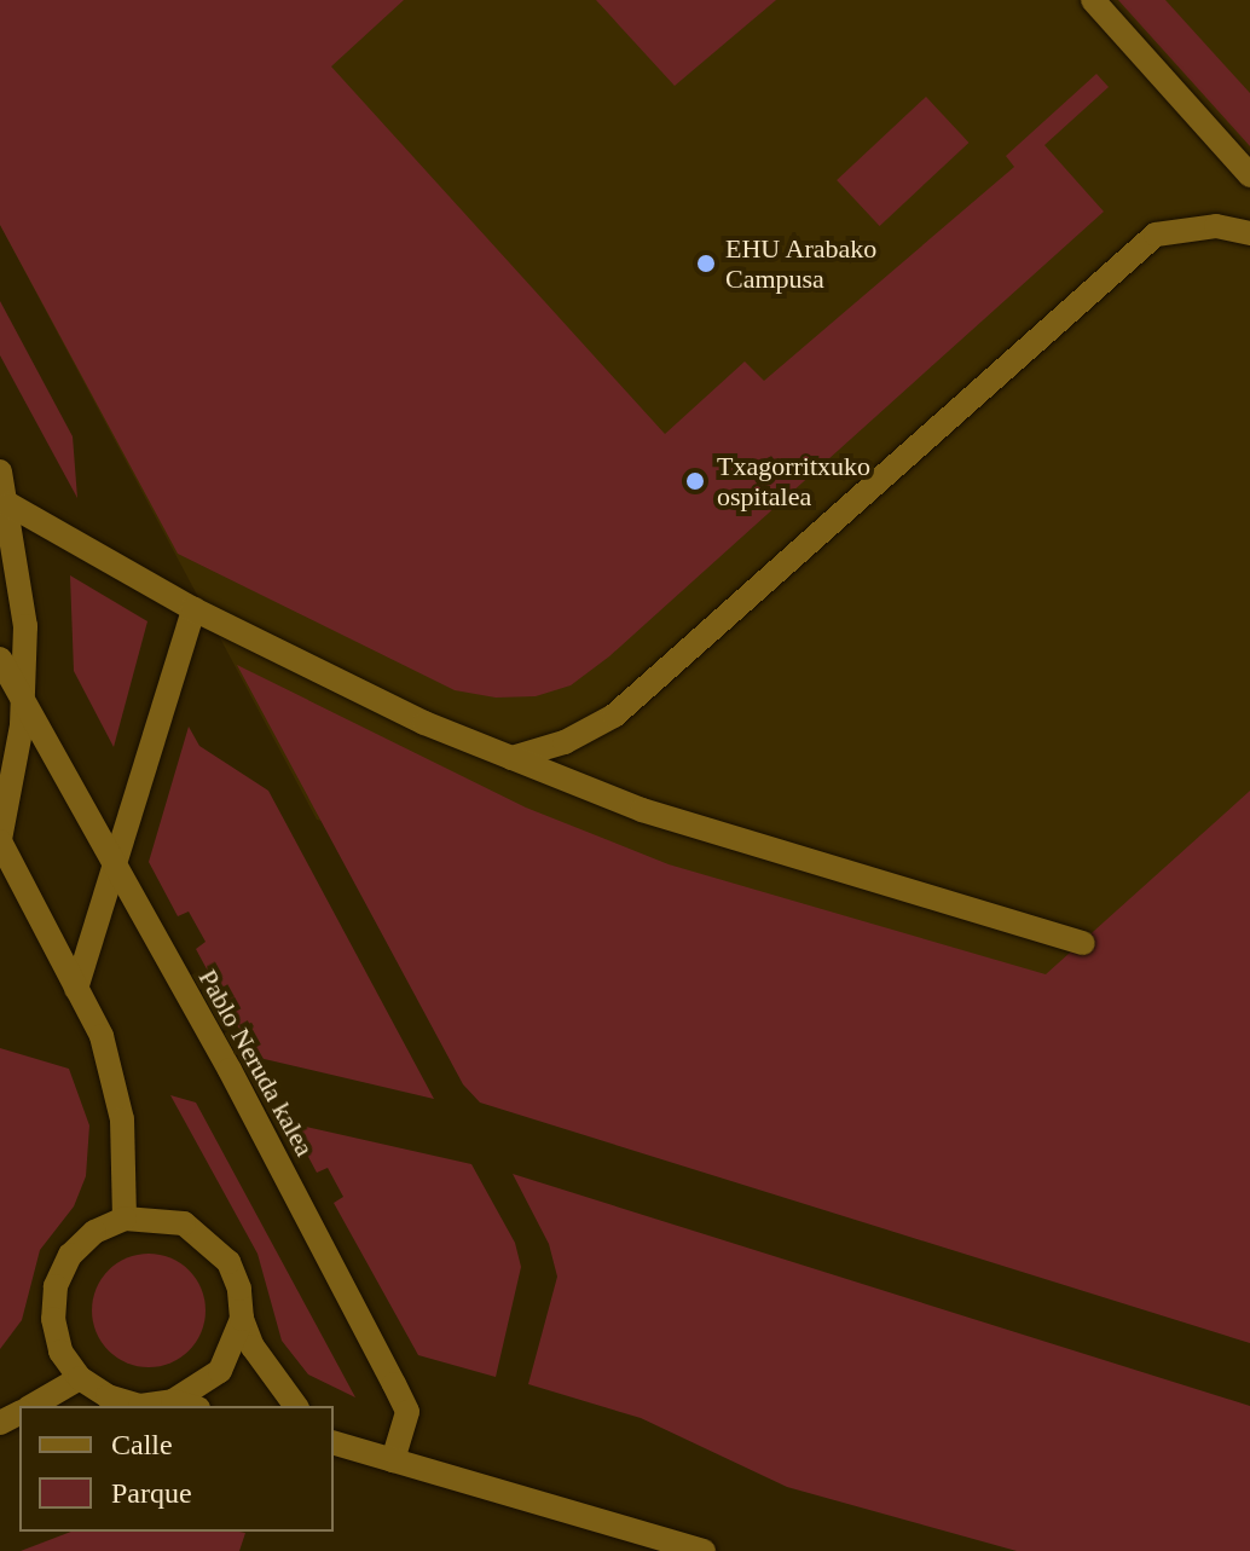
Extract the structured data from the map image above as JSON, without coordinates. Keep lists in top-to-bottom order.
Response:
{
  "streets": {
    "street": ["Pablo Neruda kalea"]
  },
  "places": ["EHU Arabako Campusa", "Txagorritxuko ospitalea"],
  "legend": ["Calle", "Parque"]
}
